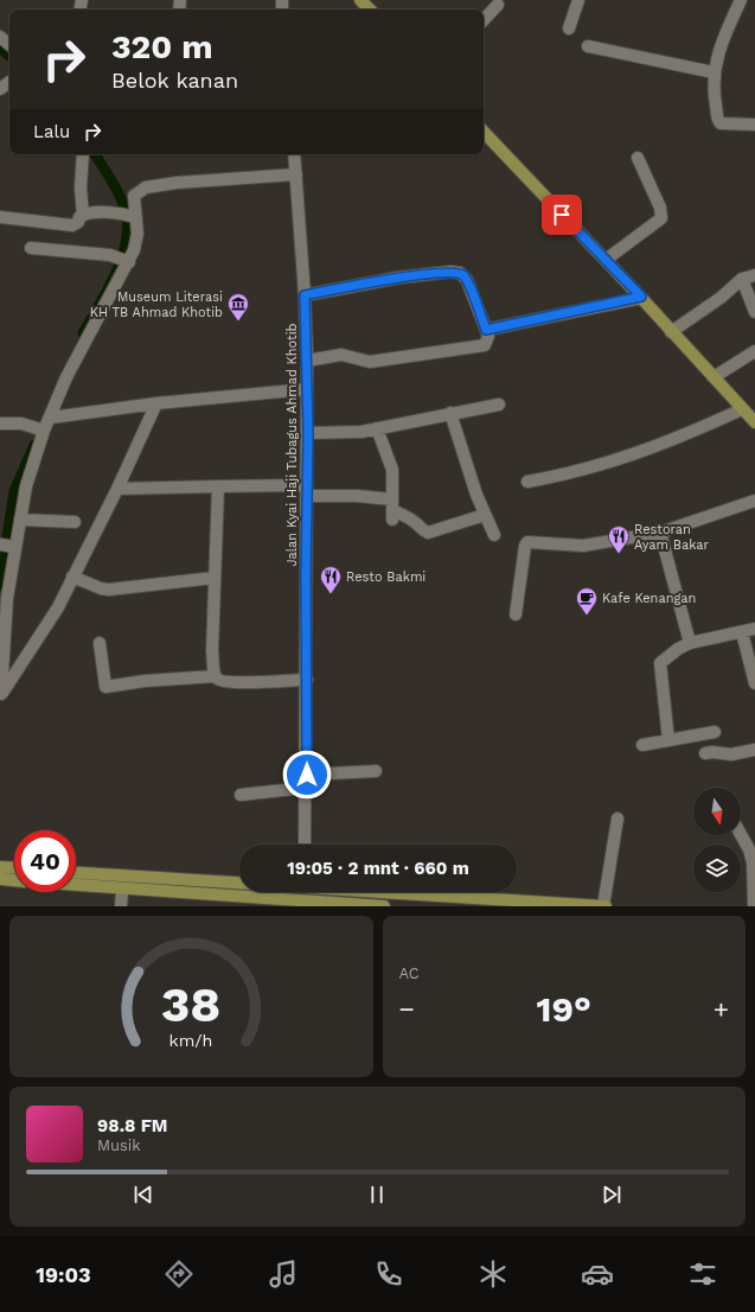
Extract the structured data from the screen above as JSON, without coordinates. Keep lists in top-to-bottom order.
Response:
{
  "streets": {
    "street": ["Jalan Kyai Haji Tubagus Ahmad Khotib"]
  },
  "places": {
    "museum": ["Museum Literasi KH TB Ahmad Khotib"],
    "restaurant": ["Restoran Ayam Bakar", "Resto Bakmi"],
    "cafe": ["Kafe Kenangan"]
  },
  "north": "bottom",
  "page": {
    "turn": ["320 m", "Belok kanan"],
    "then": "Lalu",
    "limit": "40",
    "trip": "19:05 · 2 mnt · 660 m",
    "tile": "AC",
    "heat": ["−", "19°", "+"],
    "song": ["98.8 FM", "Musik"],
    "tabs": "19:03",
    "gauge": ["38", "km/h"]
  }
}
